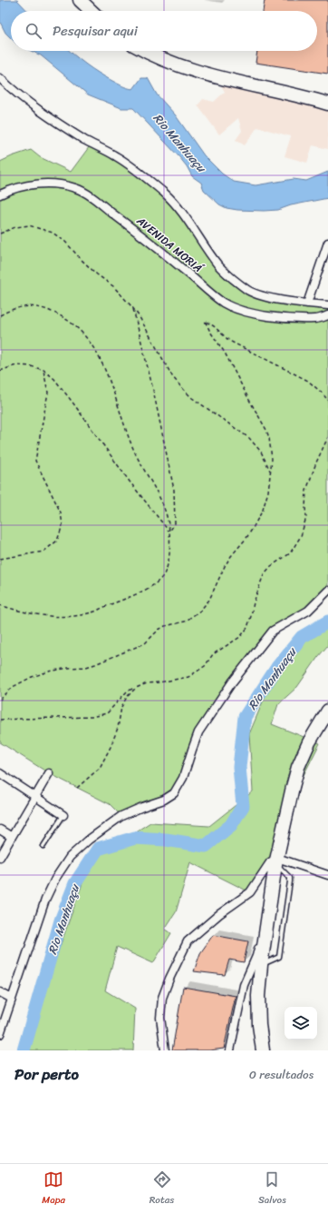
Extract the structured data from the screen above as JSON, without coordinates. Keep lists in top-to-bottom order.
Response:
{
  "streets": {
    "street": ["AVENIDA MORIÁ"]
  },
  "water": ["Rio Manhuaçu"],
  "page": {
    "search": "Pesquisar aqui",
    "heading": ["Por perto", "0 resultados"],
    "nav": ["Mapa", "Rotas", "Salvos"]
  }
}
